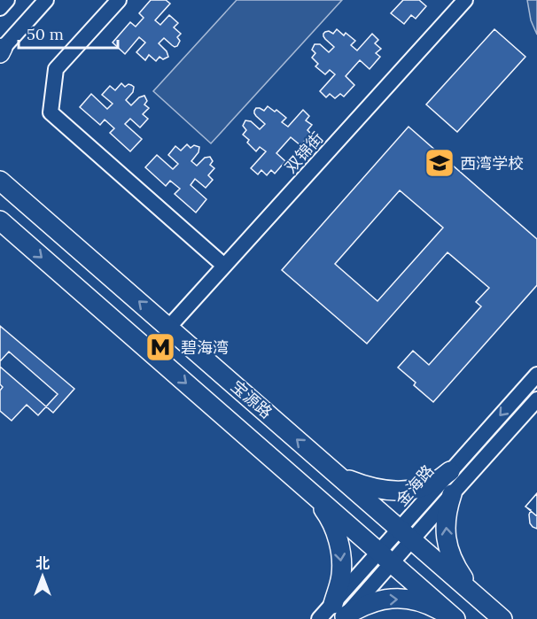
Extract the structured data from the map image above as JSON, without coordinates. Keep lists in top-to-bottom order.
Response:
{
  "streets": {
    "main road": ["宝源路"],
    "street": ["双锦街", "金海路"]
  },
  "crossings": [
    ["双锦街", "宝源路"],
    ["宝源路", "金海路"]
  ],
  "places": {
    "school or university": ["西湾学校"],
    "metro station": ["碧海湾"]
  },
  "scale_bar": "50 m",
  "north": "top"
}
